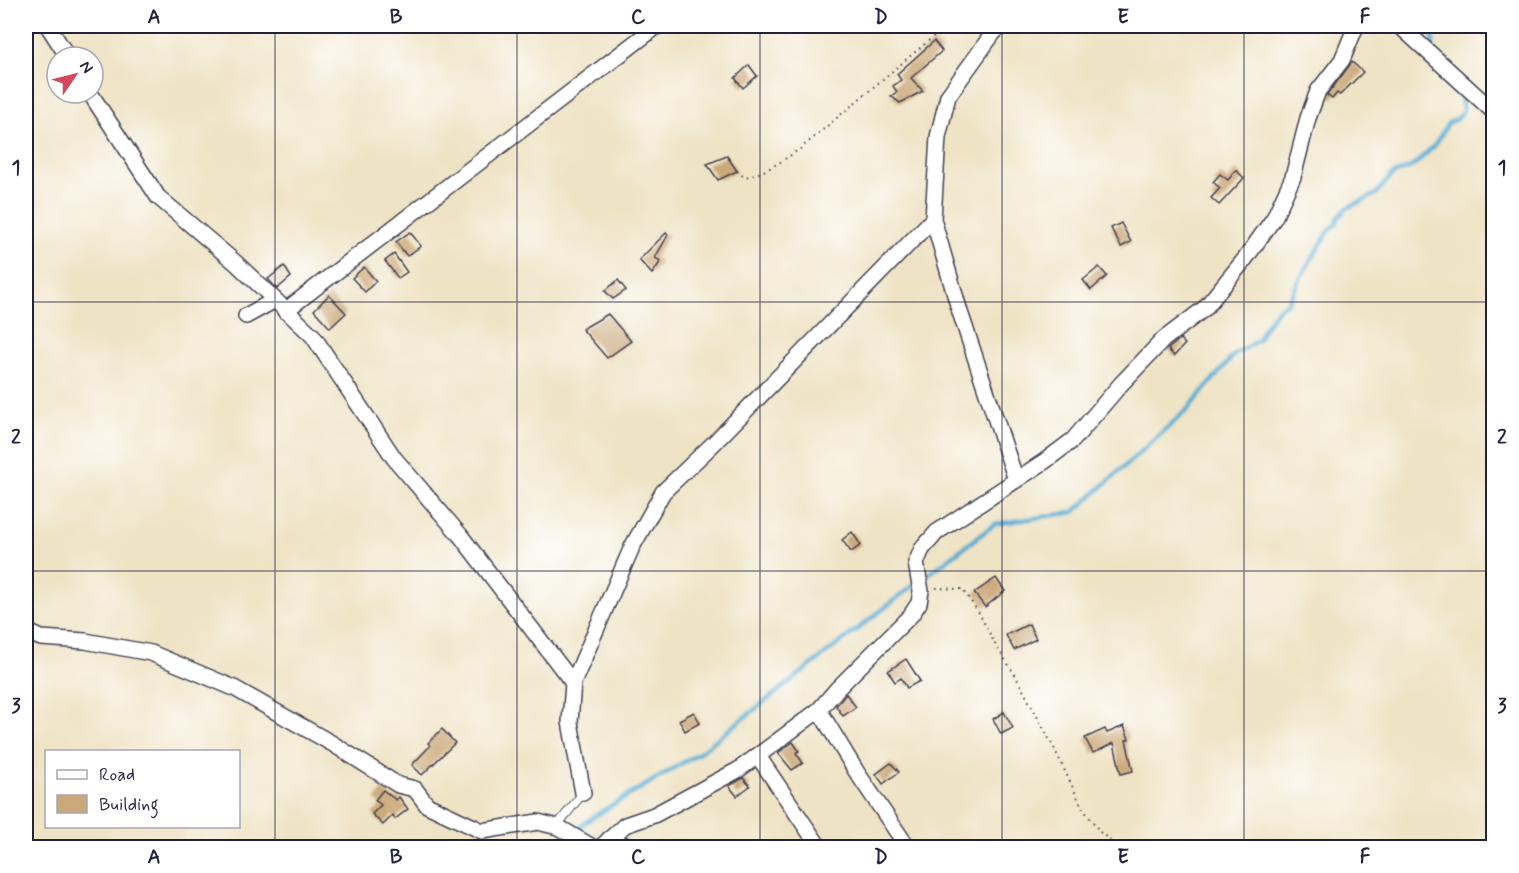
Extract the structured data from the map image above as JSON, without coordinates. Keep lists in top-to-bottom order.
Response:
{
  "legend": ["Road", "Building"],
  "north": "top right",
  "grid": {
    "columns": [
      "A",
      "B",
      "C",
      "D",
      "E",
      "F"
    ],
    "rows": ["1", "2", "3"]
  }
}
